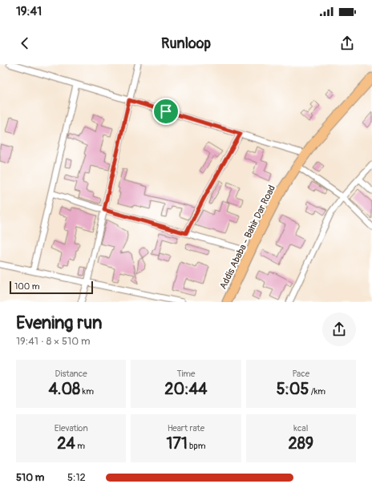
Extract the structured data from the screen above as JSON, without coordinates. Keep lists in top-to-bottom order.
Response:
{
  "streets": {
    "highway": ["Addis Ababa - Bahir Dar Road"]
  },
  "scale_bar": "100 m",
  "page": {
    "status": "19:41",
    "header": "Runloop",
    "scale": "100 m",
    "heading": ["Evening run", "19:41 · 8 × 510 m"],
    "stats": [
      ["Distance", "4.08 km"],
      ["Time", "20:44"],
      ["Pace", "5:05 /km"],
      ["Elevation", "24 m"],
      ["Heart rate", "171 bpm"],
      ["kcal", "289"]
    ],
    "list": [
      {
        "name": "510 m",
        "note": "5:12"
      }
    ]
  }
}
